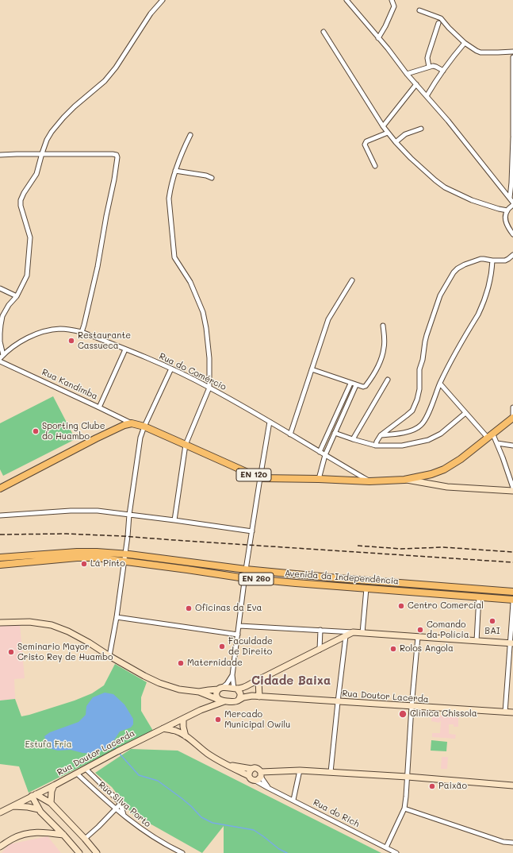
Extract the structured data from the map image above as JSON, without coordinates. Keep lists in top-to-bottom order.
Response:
{
  "streets": {
    "main road": ["EN 120", "Avenida da Independência", "EN 260"],
    "street": [
      "Rua do Comércio",
      "Rua Kandimba",
      "Rua Doutor Lacerda",
      "Rua Silva Porto",
      "Rua do Rich"
    ]
  },
  "crossings": [
    ["Rua do Comércio", "EN 120"],
    ["Rua Kandimba", "EN 120"],
    ["Rua Doutor Lacerda", "Rua Silva Porto"]
  ],
  "districts": ["Cidade Baixa"],
  "parks": ["Estufa Fria"],
  "places": [
    "Restaurante Cassueca",
    "Sporting Clube do Huambo",
    "Lá Pinto",
    "Centro Comercial",
    "Oficinas da Eva",
    "BAI",
    "Comando da Polícia",
    "Faculdade de Direito",
    "Rolos Angola",
    "Seminario Mayor Cristo Rey de Huambo",
    "Maternidade",
    "Clínica Chissola",
    "Mercado Municipal Owilu",
    "Paixão"
  ]
}
